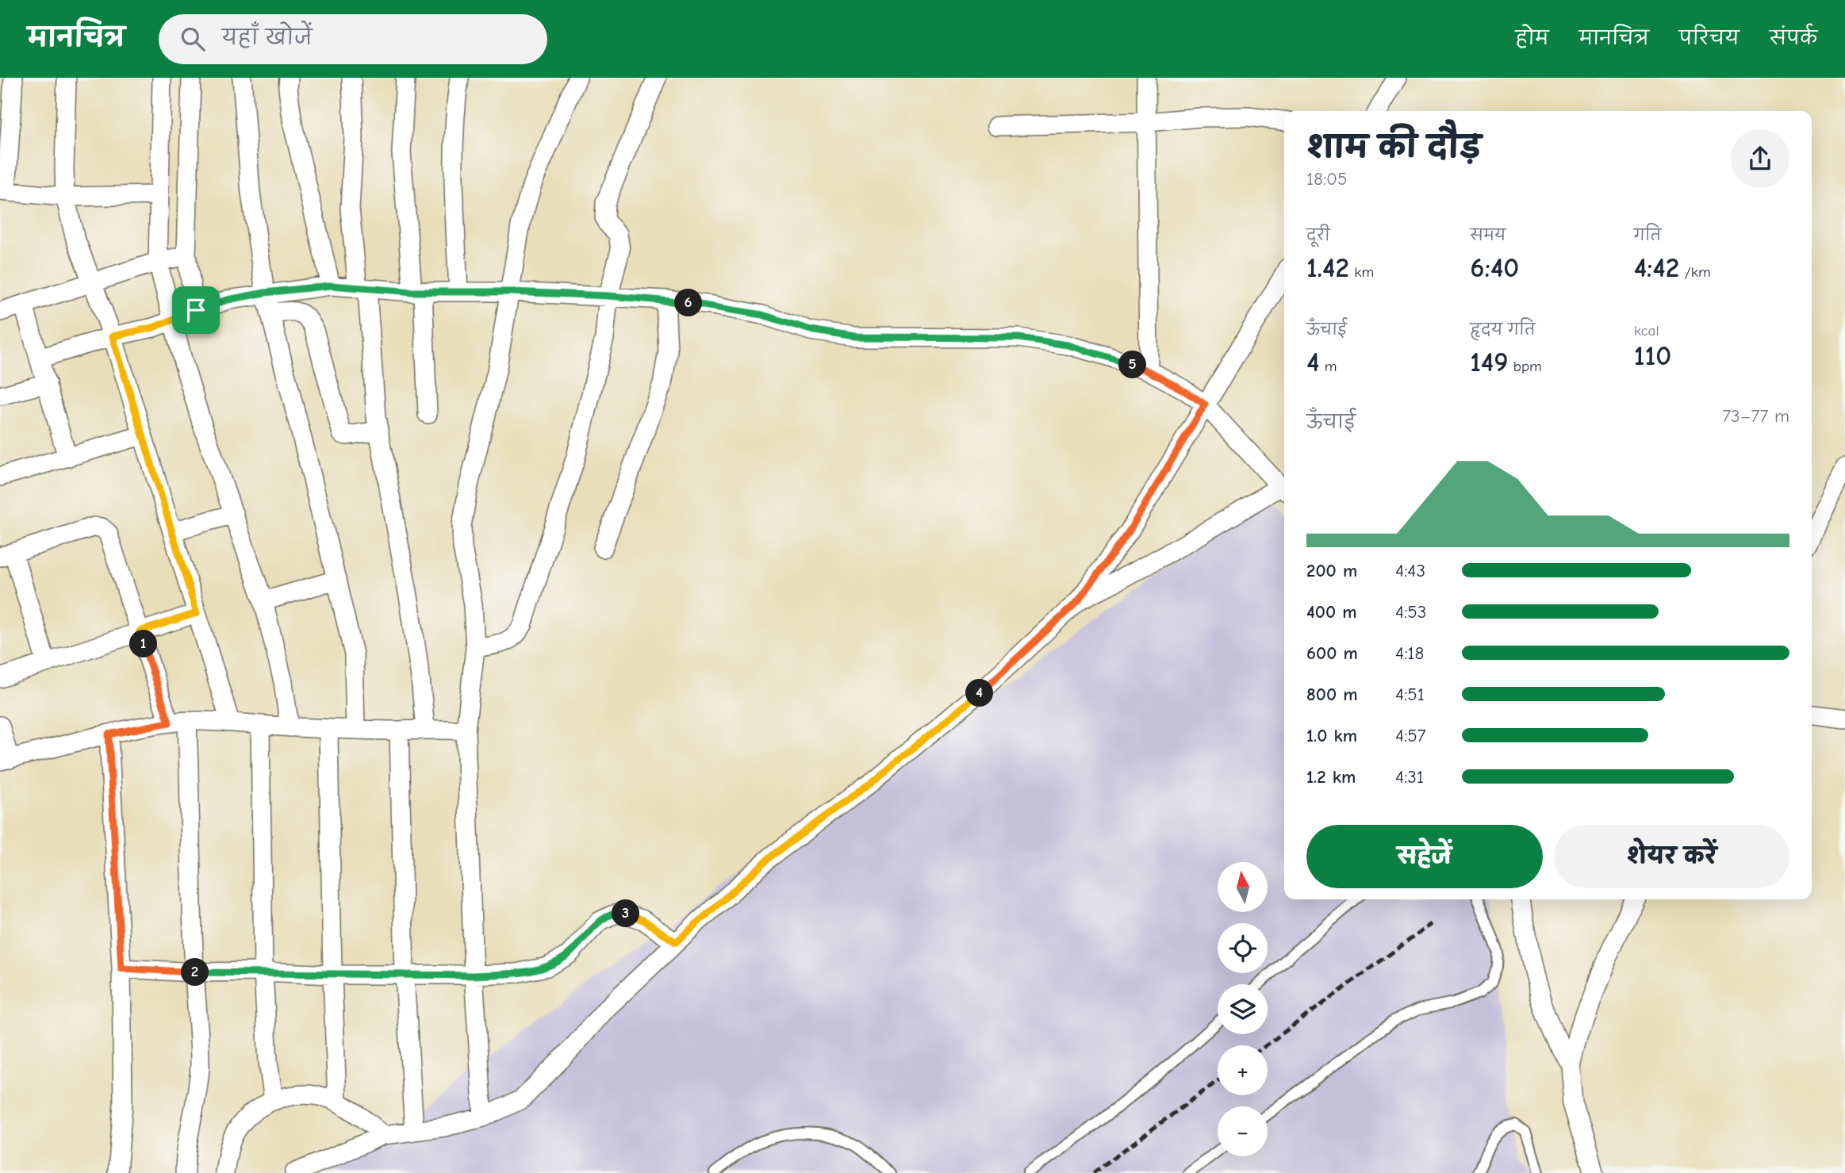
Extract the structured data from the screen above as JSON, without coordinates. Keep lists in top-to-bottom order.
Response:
{
  "north": "top",
  "page": {
    "header": "मानचित्र",
    "search": "यहाँ खोजें",
    "nav": [
      "होम",
      "मानचित्र",
      "परिचय",
      "संपर्क"
    ],
    "heading": ["शाम की दौड़", "18:05"],
    "stats": [
      ["दूरी", "1.42 km"],
      ["समय", "6:40"],
      ["गति", "4:42 /km"],
      ["ऊँचाई", "4 m"],
      ["हृदय गति", "149 bpm"],
      ["kcal", "110"]
    ],
    "pins": [
      "6",
      "5",
      "1",
      "4",
      "3",
      "2"
    ],
    "chart": ["ऊँचाई", "73–77 m"],
    "list": [
      {
        "name": "200 m",
        "note": "4:43"
      },
      {
        "name": "400 m",
        "note": "4:53"
      },
      {
        "name": "600 m",
        "note": "4:18"
      },
      {
        "name": "800 m",
        "note": "4:51"
      },
      {
        "name": "1.0 km",
        "note": "4:57"
      },
      {
        "name": "1.2 km",
        "note": "4:31"
      }
    ],
    "buttons": ["सहेजें", "शेयर करें"],
    "map_buttons": ["+", "−"]
  }
}
